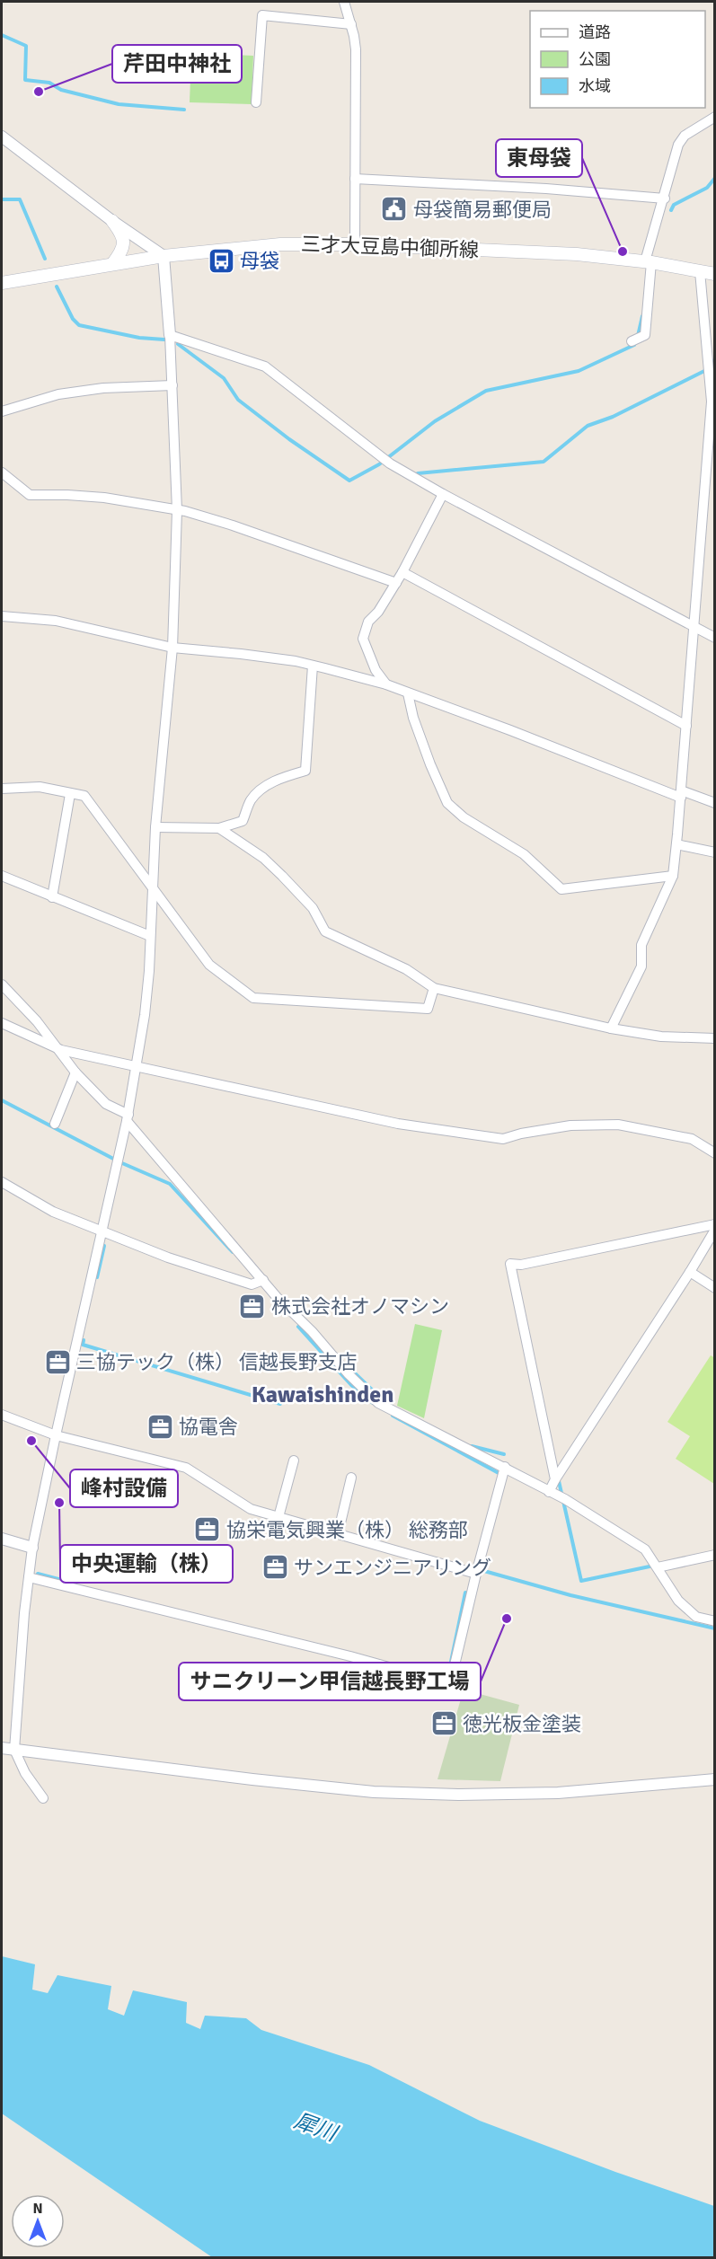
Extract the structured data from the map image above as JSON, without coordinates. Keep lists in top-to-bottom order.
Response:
{
  "streets": {
    "main road": ["三才大豆島中御所線"]
  },
  "districts": ["Kawaishinden"],
  "water": ["犀川"],
  "places": {
    "other": [
      "芹田中神社",
      "東母袋",
      "峰村設備",
      "中央運輸（株）",
      "サニクリーン甲信越長野工場"
    ],
    "public building": ["母袋簡易郵便局"],
    "bus stop": ["母袋"],
    "office": [
      "株式会社オノマシン",
      "三協テック（株） 信越長野支店",
      "協電舎",
      "協栄電気興業（株） 総務部",
      "サンエンジニアリング",
      "徳光板金塗装"
    ]
  },
  "legend": ["道路", "公園", "水域"],
  "north": "top"
}
